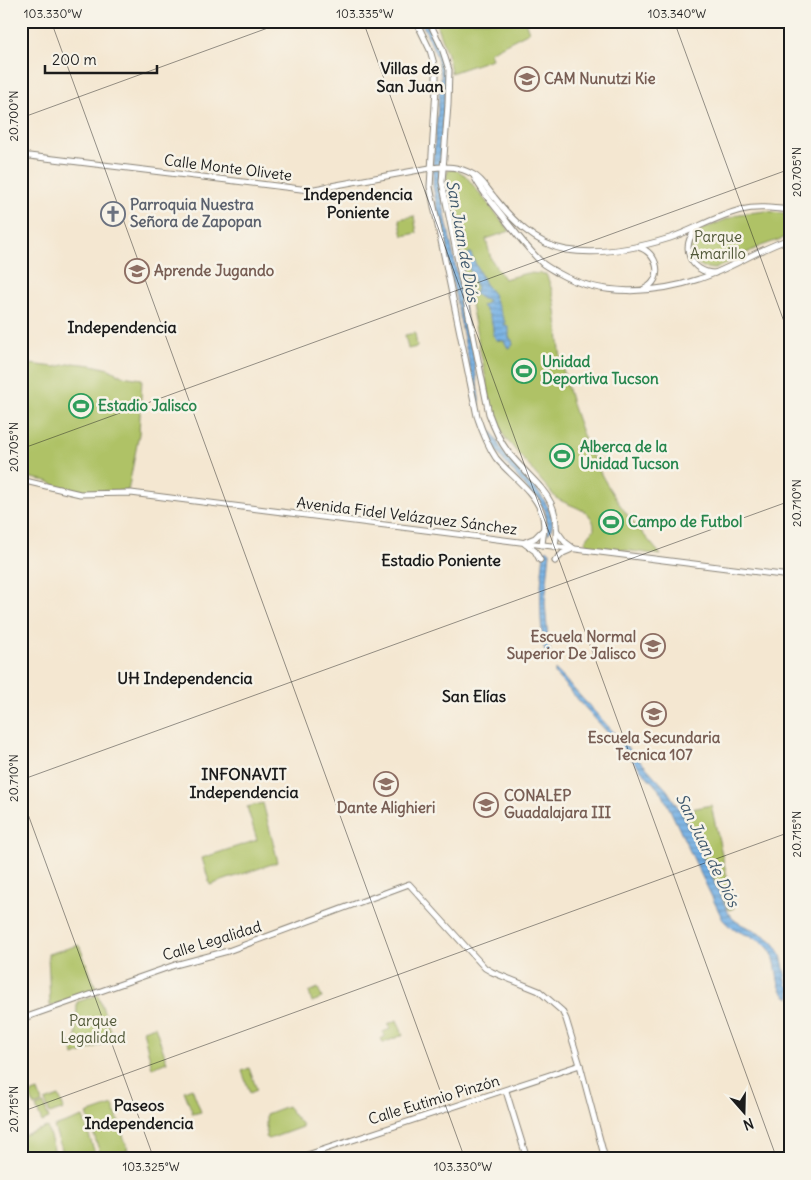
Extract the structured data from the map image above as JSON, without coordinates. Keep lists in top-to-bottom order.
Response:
{
  "streets": {
    "street": [
      "Calle Monte Olivete",
      "Avenida Fidel Velázquez Sánchez",
      "Calle Legalidad",
      "Calle Eutimio Pinzón"
    ]
  },
  "crossings": [
    ["Calle Legalidad", "Calle Eutimio Pinzón"]
  ],
  "districts": [
    "Villas de San Juan",
    "Independencia Poniente",
    "Independencia",
    "Estadio Poniente",
    "UH Independencia",
    "San Elías",
    "INFONAVIT Independencia",
    "Paseos Independencia"
  ],
  "water": ["San Juan de Diós"],
  "parks": ["Parque Amarillo", "Parque Legalidad"],
  "places": {
    "school or university": [
      "CAM Nunutzi Kie",
      "Aprende Jugando",
      "Escuela Normal Superior De Jalisco",
      "Escuela Secundaria Tecnica 107",
      "Dante Alighieri",
      "CONALEP Guadalajara III"
    ],
    "church": ["Parroquia Nuestra Señora de Zapopan"],
    "sports": [
      "Unidad Deportiva Tucson",
      "Estadio Jalisco",
      "Alberca de la Unidad Tucson",
      "Campo de Futbol"
    ]
  },
  "scale_bar": "200 m",
  "north": "bottom",
  "coordinates": [
    "103.330°W",
    "103.335°W",
    "103.340°W",
    "20.700°N",
    "20.705°N",
    "20.710°N",
    "20.715°N",
    "103.325°W"
  ]
}
